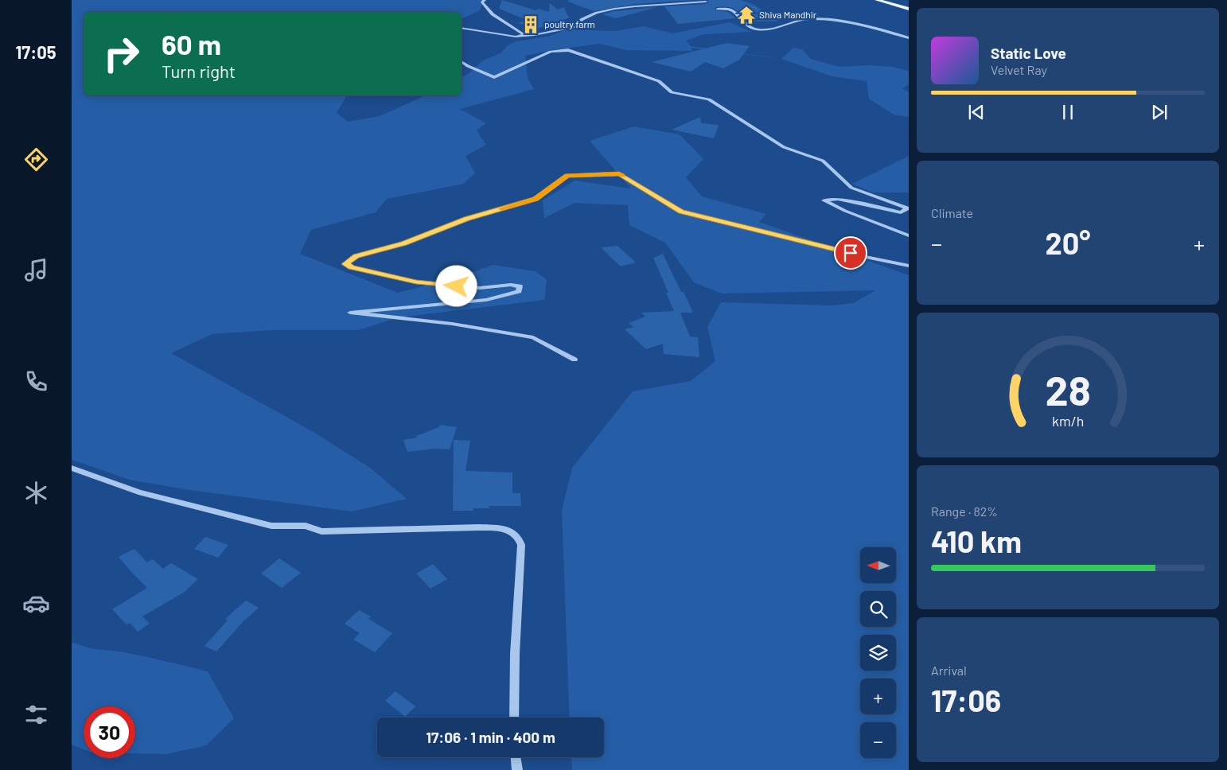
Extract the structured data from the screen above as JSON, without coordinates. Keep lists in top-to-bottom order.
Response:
{
  "places": {
    "temple": ["Shiva Mandhir"],
    "building": ["poultry farm"]
  },
  "north": "left",
  "page": {
    "tabs": "17:05",
    "turn": ["60 m", "Turn right"],
    "song": ["Static Love", "Velvet Ray"],
    "tile": [
      "Climate",
      ["Range · 82%", "410 km"],
      ["Arrival", "17:06"]
    ],
    "heat": ["−", "20°", "+"],
    "map_buttons": ["+", "−"],
    "limit": "30",
    "trip": "17:06 · 1 min · 400 m",
    "gauge": ["28", "km/h"]
  }
}
